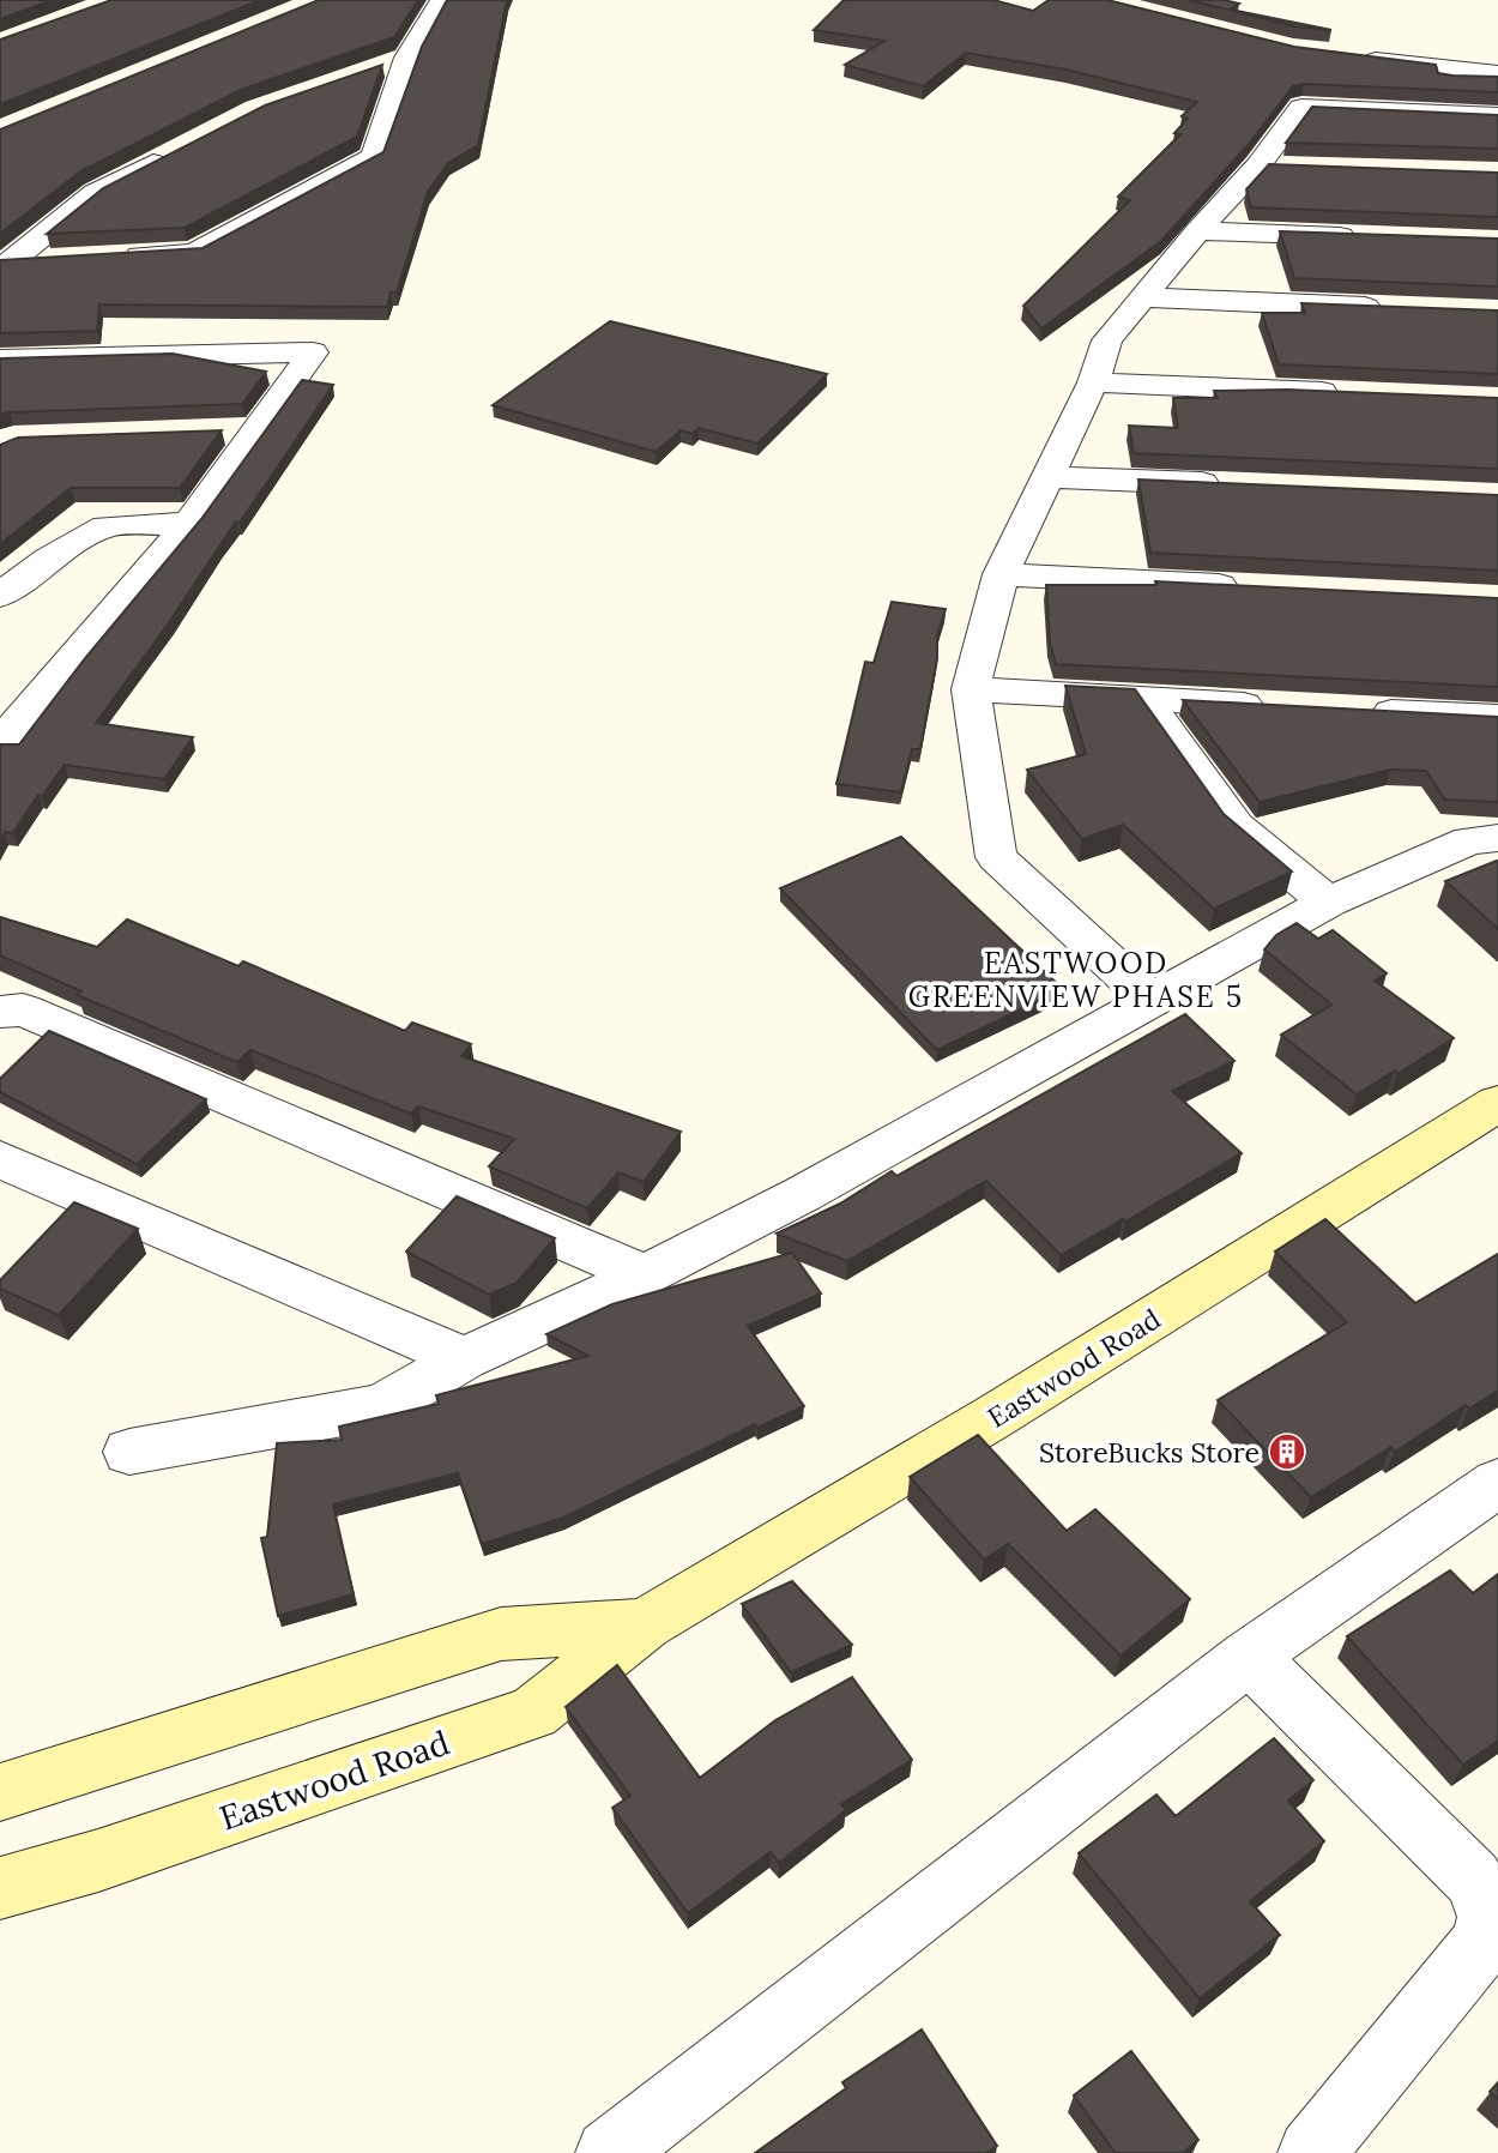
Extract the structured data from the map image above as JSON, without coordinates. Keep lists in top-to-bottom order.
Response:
{
  "streets": {
    "main road": ["Eastwood Road"]
  },
  "districts": ["EASTWOOD GREENVIEW PHASE 5"],
  "places": {
    "building": ["StoreBucks Store"]
  }
}
